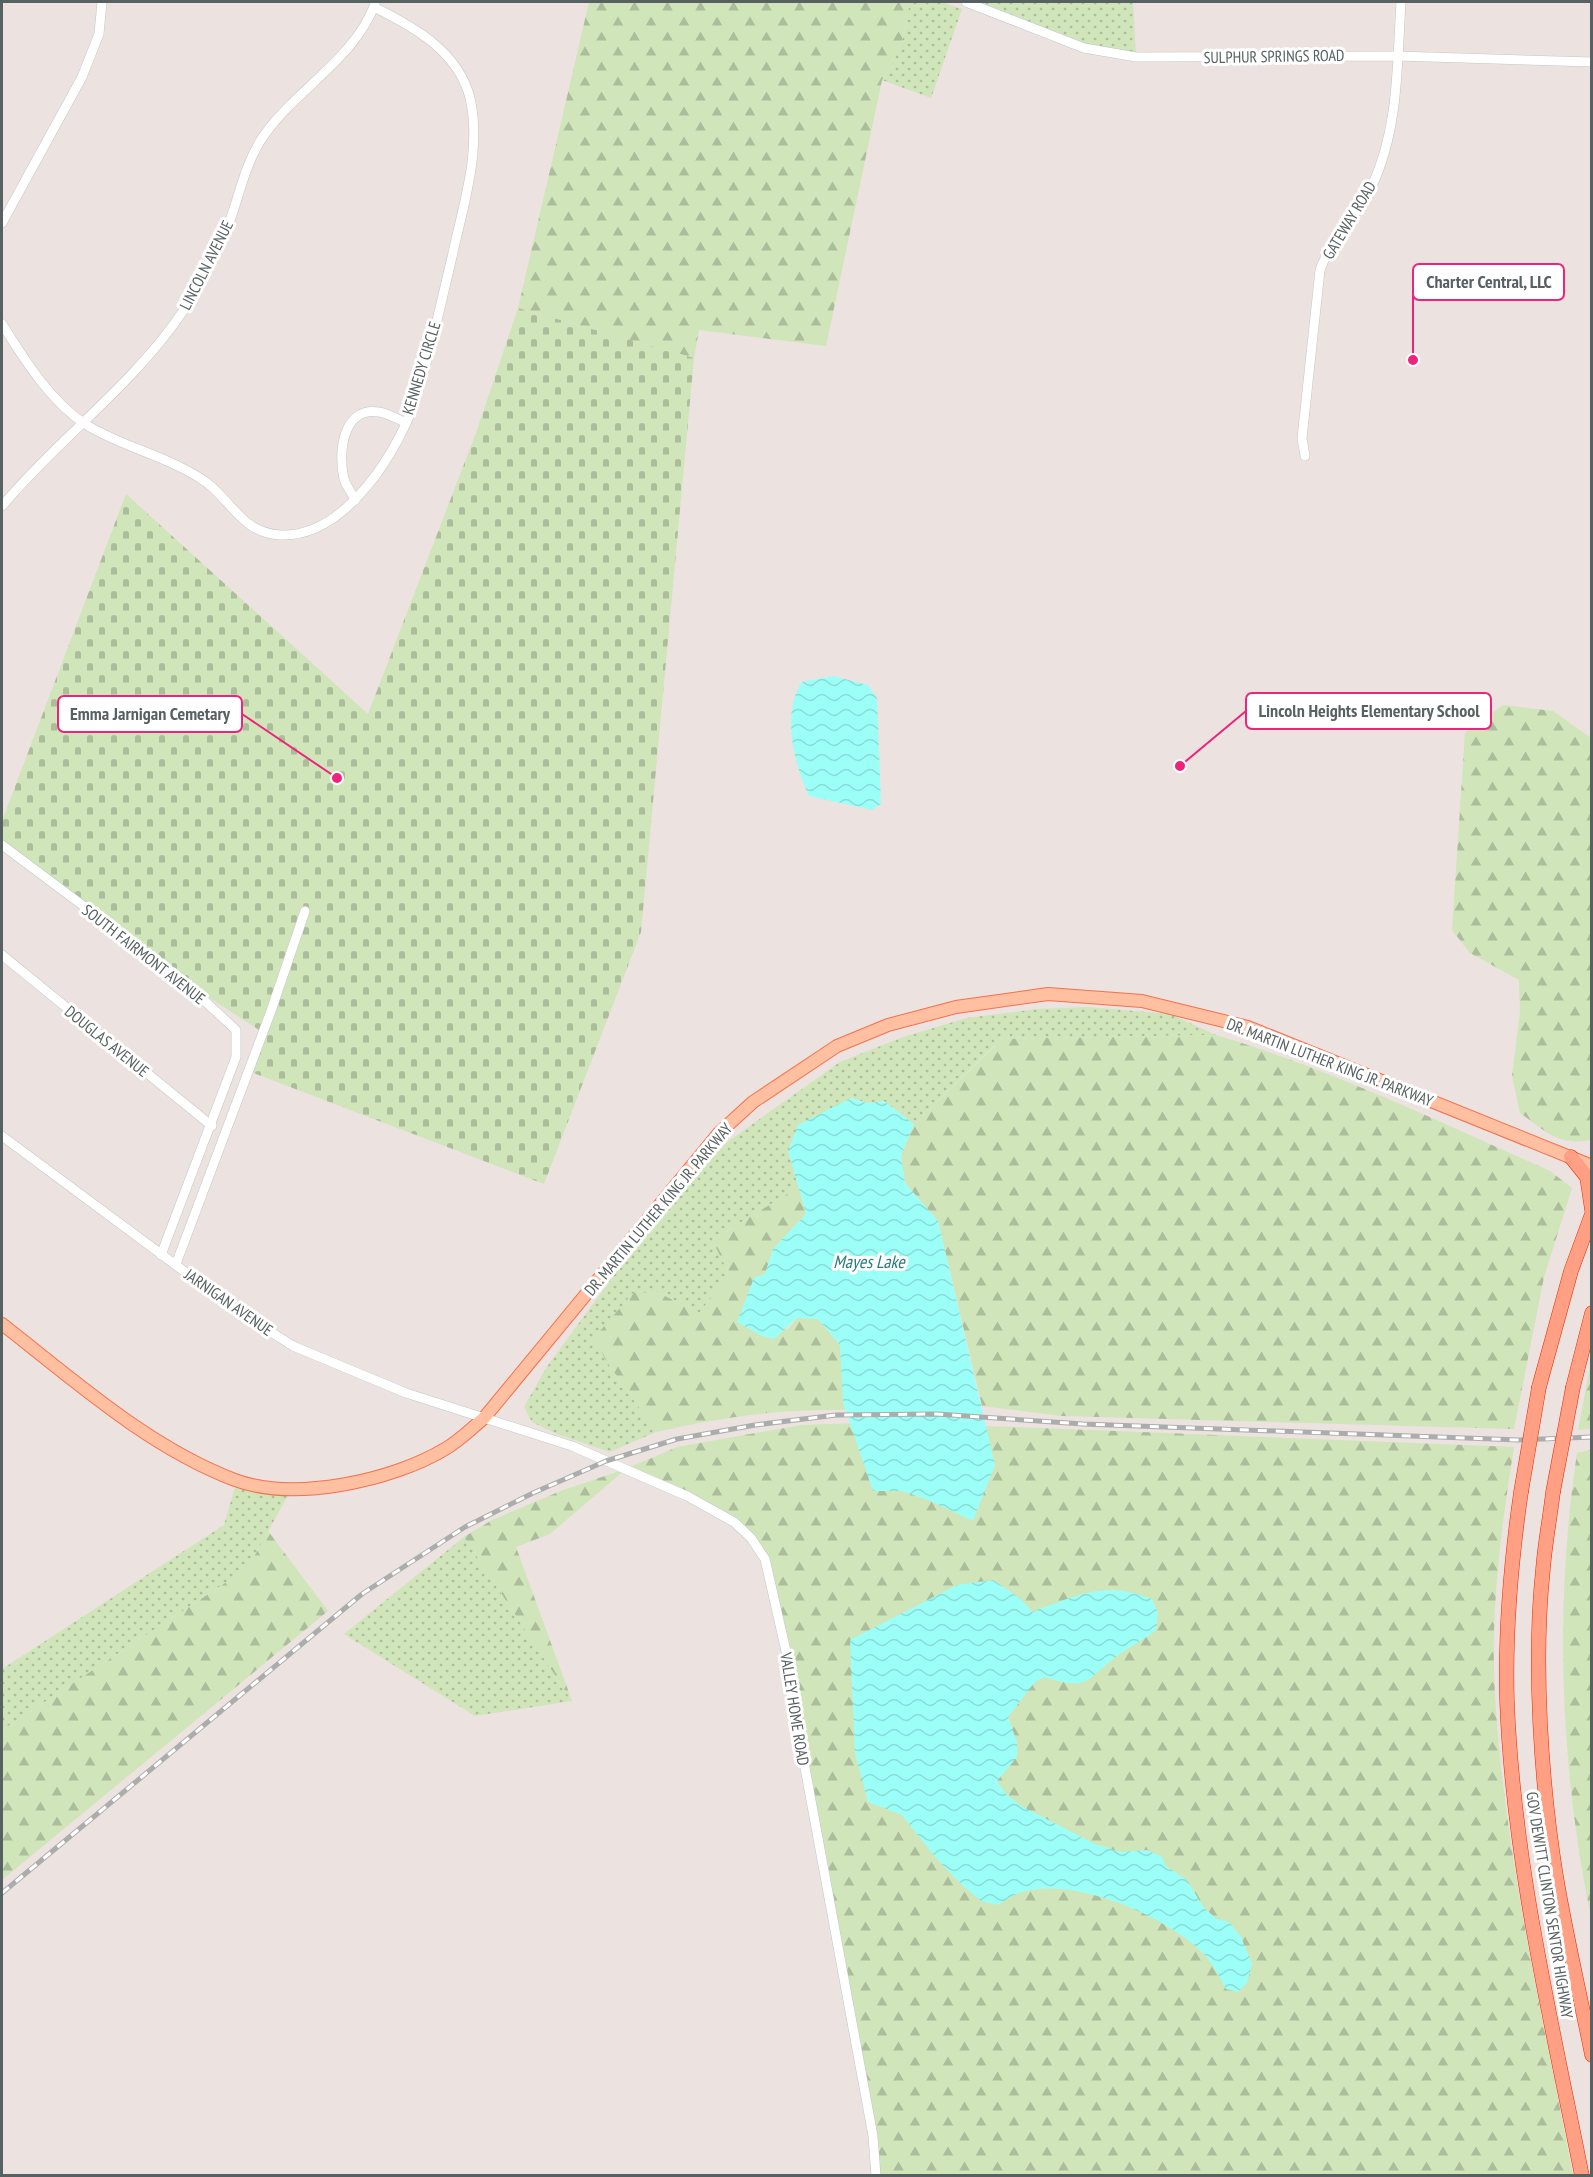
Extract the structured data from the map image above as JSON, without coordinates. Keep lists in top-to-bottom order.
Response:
{
  "streets": {
    "highway": ["GOV DEWITT CLINTON SENTOR HIGHWAY"],
    "main road": ["DR. MARTIN LUTHER KING JR. PARKWAY"],
    "street": [
      "SULPHUR SPRINGS ROAD",
      "GATEWAY ROAD",
      "LINCOLN AVENUE",
      "KENNEDY CIRCLE",
      "SOUTH FAIRMONT AVENUE",
      "DOUGLAS AVENUE",
      "JARNIGAN AVENUE",
      "VALLEY HOME ROAD"
    ]
  },
  "crossings": [
    ["SULPHUR SPRINGS ROAD", "GATEWAY ROAD"],
    ["LINCOLN AVENUE", "KENNEDY CIRCLE"],
    ["SOUTH FAIRMONT AVENUE", "DOUGLAS AVENUE"],
    ["SOUTH FAIRMONT AVENUE", "JARNIGAN AVENUE"],
    ["DR. MARTIN LUTHER KING JR. PARKWAY", "JARNIGAN AVENUE"],
    ["DR. MARTIN LUTHER KING JR. PARKWAY", "VALLEY HOME ROAD"],
    ["JARNIGAN AVENUE", "VALLEY HOME ROAD"]
  ],
  "water": ["Mayes Lake"],
  "places": ["Charter Central, LLC", "Lincoln Heights Elementary School", "Emma Jarnigan Cemetary"]
}
